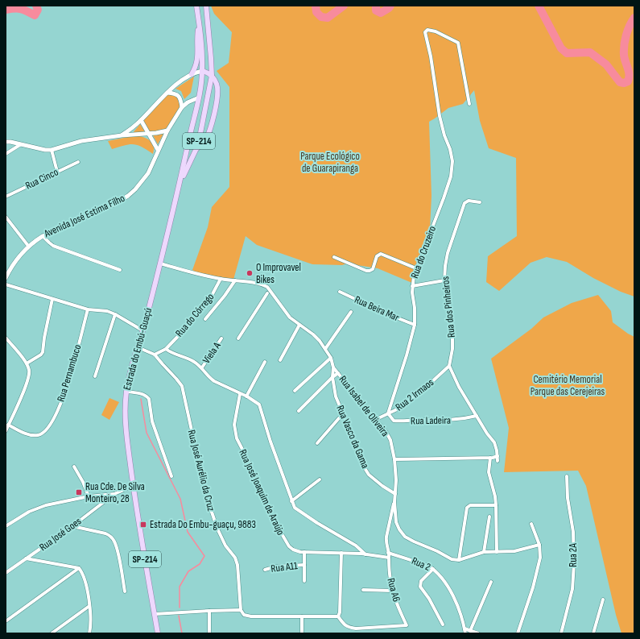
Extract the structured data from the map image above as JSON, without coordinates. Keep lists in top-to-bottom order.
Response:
{
  "streets": {
    "main road": ["SP-214", "Estrada do Embú-Guaçú"],
    "street": [
      "Rua Cinco",
      "Avenida José Estima Filho",
      "Rua do Cruzeiro",
      "Rua dos Pinheiros",
      "Rua Beira Mar",
      "Rua do Córrego",
      "Viela A",
      "Rua Pernambuco",
      "Rua 2 Irmaos",
      "Rua Isabel de Oliveira",
      "Rua Ladeira",
      "Rua Vasco da Gama",
      "Rua José Aurélio da Cruz",
      "Rua José Joaquim de Araújo",
      "Rua José Goes",
      "Rua 2A",
      "Rua 2",
      "Rua A11",
      "Rua A6"
    ]
  },
  "crossings": [
    ["Avenida José Estima Filho", "Estrada do Embú-Guaçú"],
    ["Rua do Cruzeiro", "Rua Beira Mar"],
    ["Rua do Cruzeiro", "Rua 2 Irmaos"],
    ["Rua do Cruzeiro", "Rua Ladeira"],
    ["Rua dos Pinheiros", "Rua 2 Irmaos"],
    ["Rua do Córrego", "Rua José Aurélio da Cruz"],
    ["Estrada do Embú-Guaçú", "Rua José Aurélio da Cruz"],
    ["Rua 2 Irmaos", "Rua Isabel de Oliveira"],
    ["Rua 2 Irmaos", "Rua Ladeira"],
    ["Rua Isabel de Oliveira", "Rua Vasco da Gama"],
    ["Rua José Joaquim de Araújo", "Rua A6"],
    ["Rua 2", "Rua A6"]
  ],
  "parks": ["Parque Ecológico de Guarapiranga", "Cemitério Memorial Parque das Cerejeiras"],
  "places": {
    "other": ["O Improvavel Bikes"],
    "transit": ["Rua Cde. De Silva Monteiro, 28", "Estrada Do Embu-guaçu, 9883"]
  }
}
